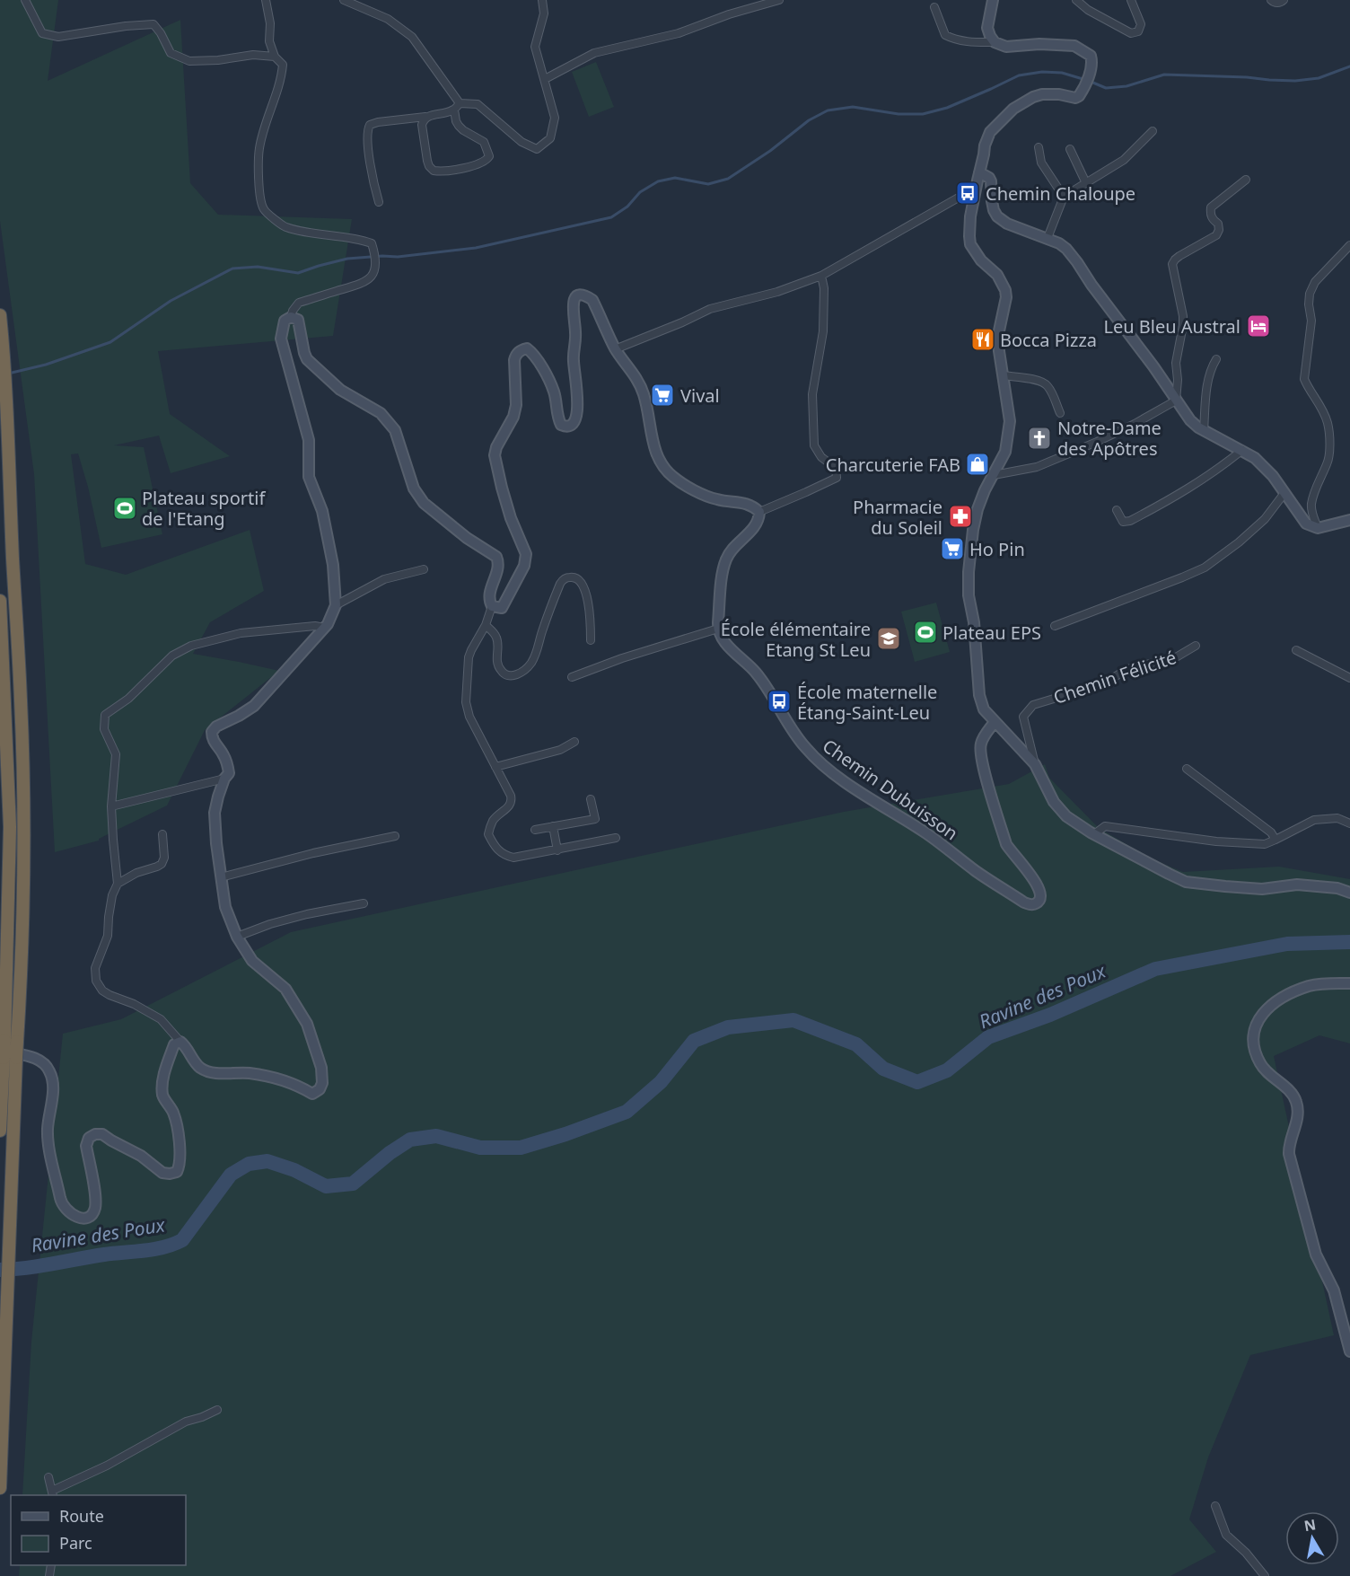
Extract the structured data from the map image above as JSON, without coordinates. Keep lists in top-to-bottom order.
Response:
{
  "streets": {
    "main road": ["Chemin Dubuisson"],
    "street": ["Chemin Félicité"]
  },
  "water": ["Ravine des Poux"],
  "places": {
    "bus stop": ["Chemin Chaloupe", "École maternelle Étang-Saint-Leu"],
    "hotel": ["Leu Bleu Austral"],
    "restaurant": ["Bocca Pizza"],
    "supermarket": ["Vival", "Ho Pin"],
    "church": ["Notre-Dame des Apôtres"],
    "shop": ["Charcuterie FAB"],
    "sports": ["Plateau sportif de l'Etang", "Plateau EPS"],
    "pharmacy": ["Pharmacie du Soleil"],
    "school or university": ["École élémentaire Etang St Leu"]
  },
  "legend": ["Route", "Parc"],
  "north": "top"
}
